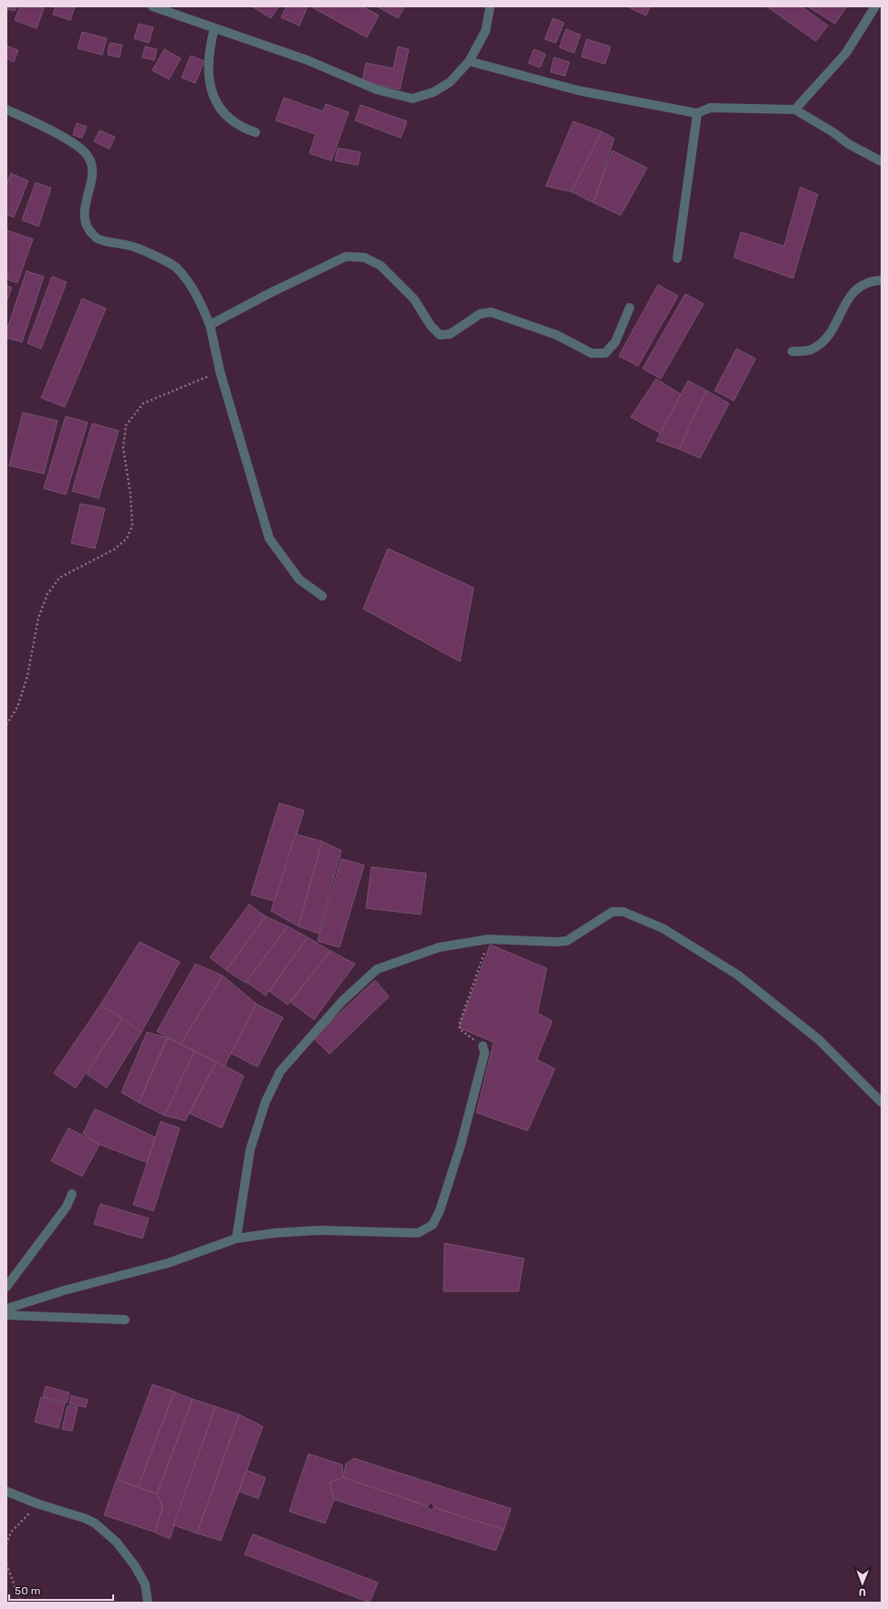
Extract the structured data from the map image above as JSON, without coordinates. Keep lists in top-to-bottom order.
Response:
{
  "scale_bar": "50 m",
  "north": "bottom"
}
